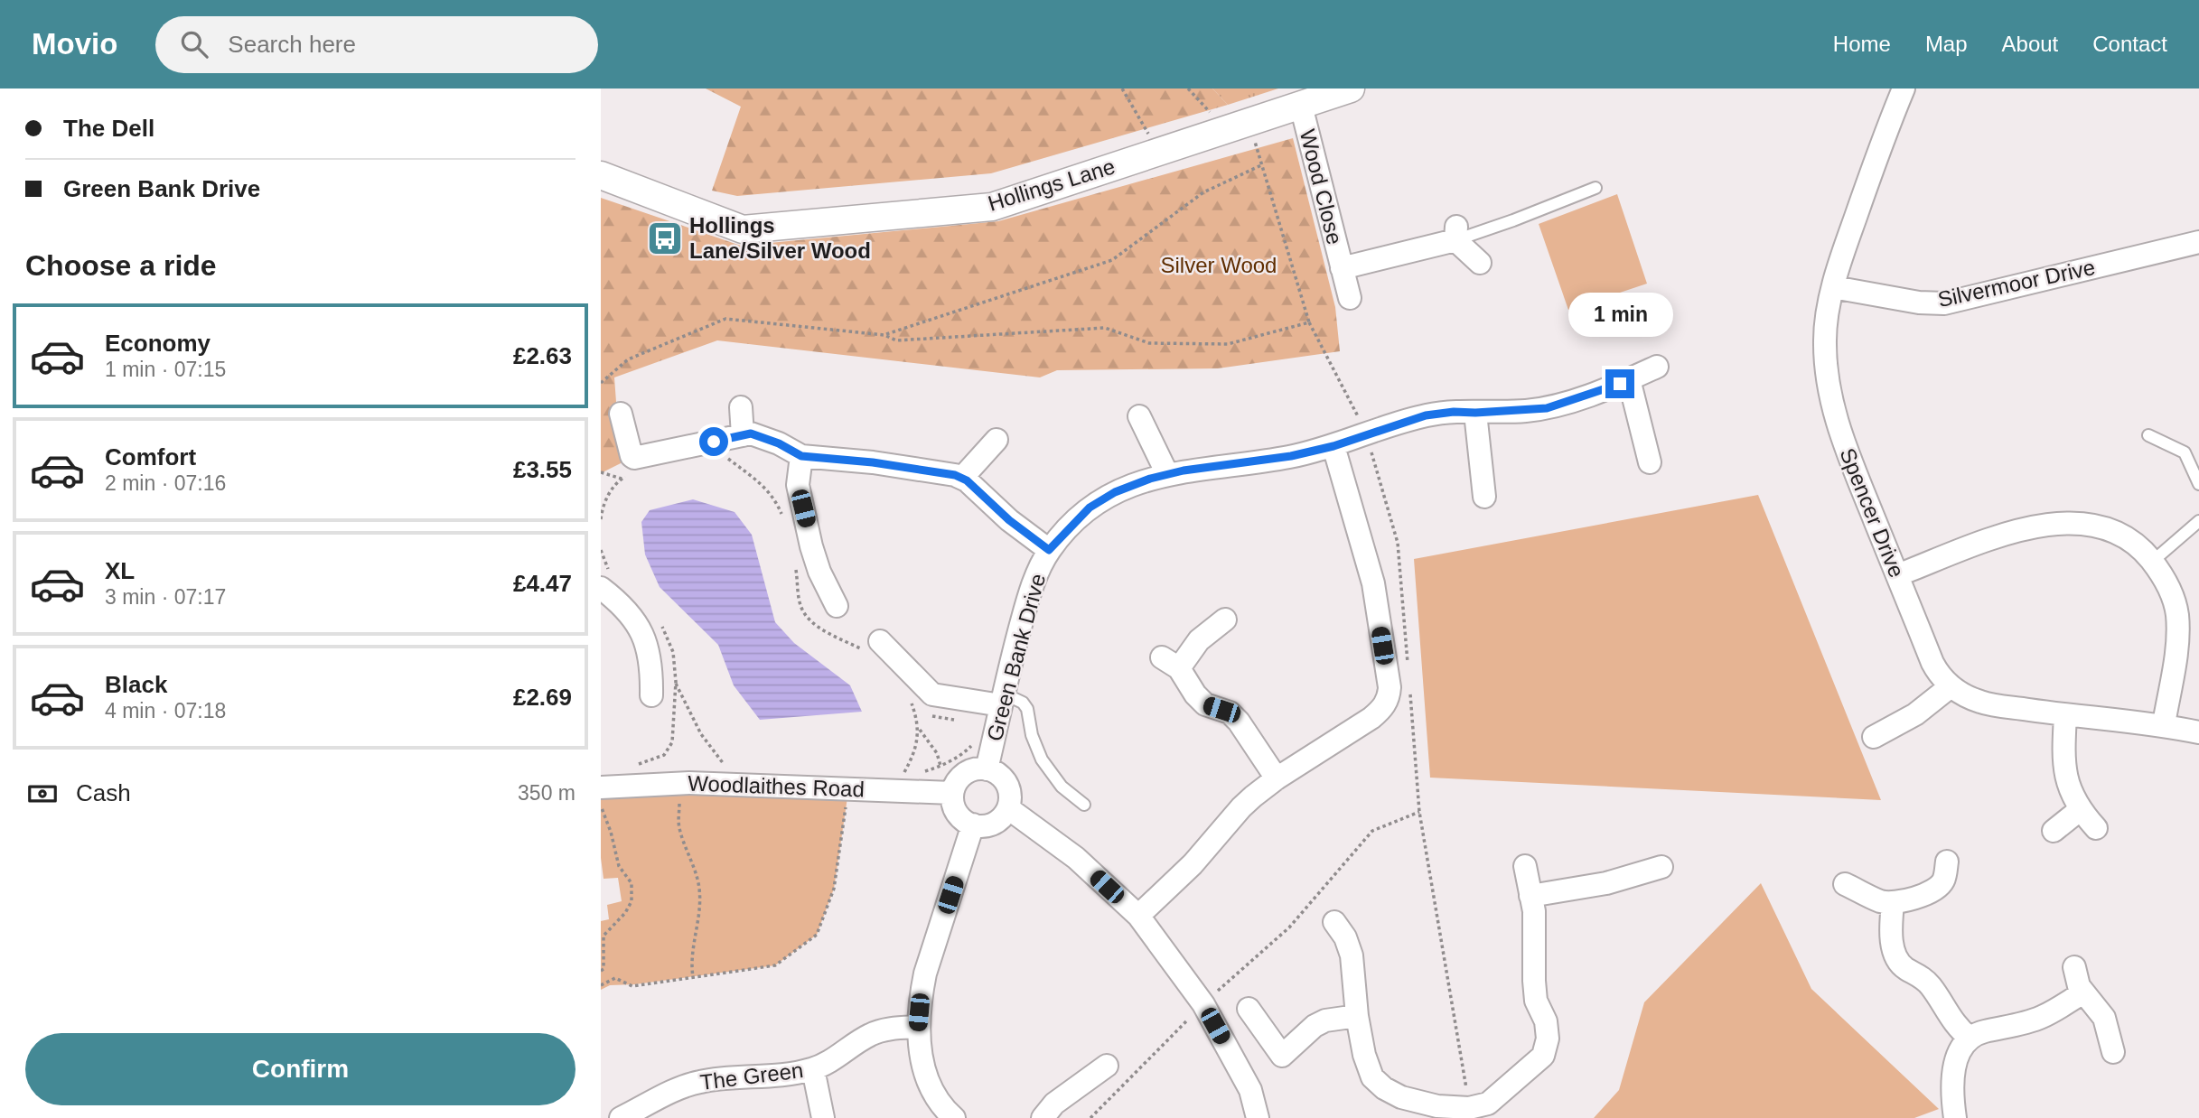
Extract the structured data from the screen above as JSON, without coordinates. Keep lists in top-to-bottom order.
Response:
{
  "streets": {
    "street": [
      "Hollings Lane",
      "Wood Close",
      "Silvermoor Drive",
      "Spencer Drive",
      "Green Bank Drive",
      "Woodlaithes Road",
      "The Green"
    ]
  },
  "crossings": [
    ["Hollings Lane", "Wood Close"],
    ["Silvermoor Drive", "Spencer Drive"],
    ["Green Bank Drive", "Woodlaithes Road"]
  ],
  "parks": ["Silver Wood"],
  "places": {
    "bus stop": ["Hollings Lane/Silver Wood"]
  },
  "page": {
    "header": "Movio",
    "search": "Search here",
    "nav": [
      "Home",
      "Map",
      "About",
      "Contact"
    ],
    "banner": ["The Dell", "Green Bank Drive"],
    "heading": "Choose a ride",
    "bubble": "1 min",
    "list": [
      {
        "name": "Economy",
        "note": "1 min · 07:15",
        "value": "£2.63"
      },
      {
        "name": "Comfort",
        "note": "2 min · 07:16",
        "value": "£3.55"
      },
      {
        "name": "XL",
        "note": "3 min · 07:17",
        "value": "£4.47"
      },
      {
        "name": "Black",
        "note": "4 min · 07:18",
        "value": "£2.69"
      }
    ],
    "pay": ["Cash", "350 m"],
    "buttons": "Confirm"
  }
}
